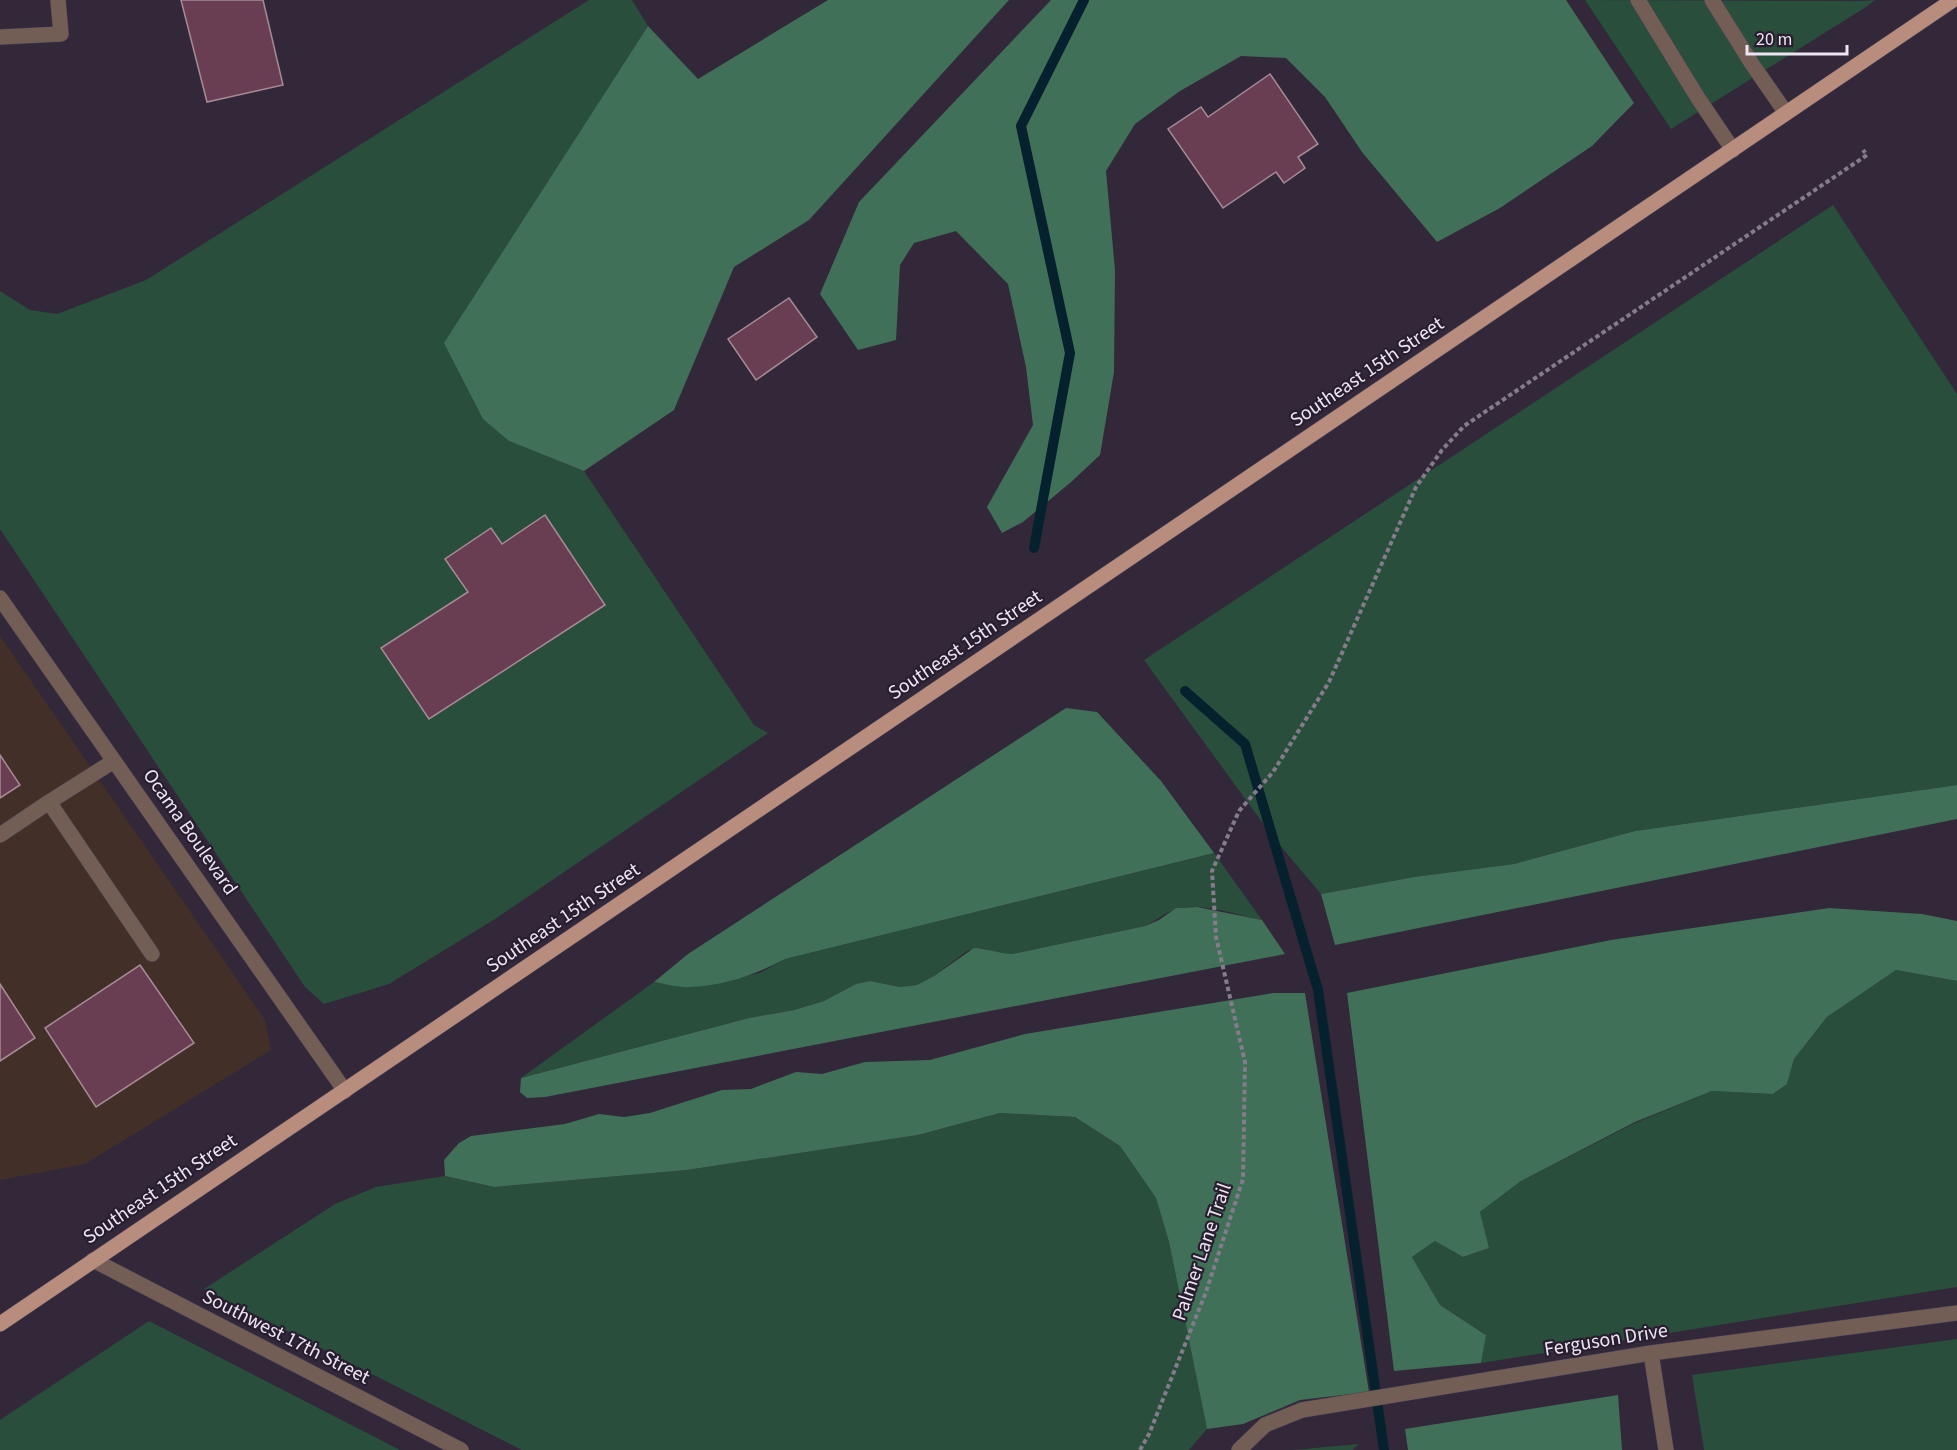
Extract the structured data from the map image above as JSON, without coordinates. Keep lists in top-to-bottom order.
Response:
{
  "streets": {
    "main road": ["Southeast 15th Street"],
    "street": ["Ocama Boulevard", "Southwest 17th Street", "Ferguson Drive"],
    "path": ["Palmer Lane Trail"]
  },
  "crossings": [
    ["Southeast 15th Street", "Ocama Boulevard"],
    ["Southeast 15th Street", "Southwest 17th Street"]
  ],
  "scale_bar": "20 m"
}
